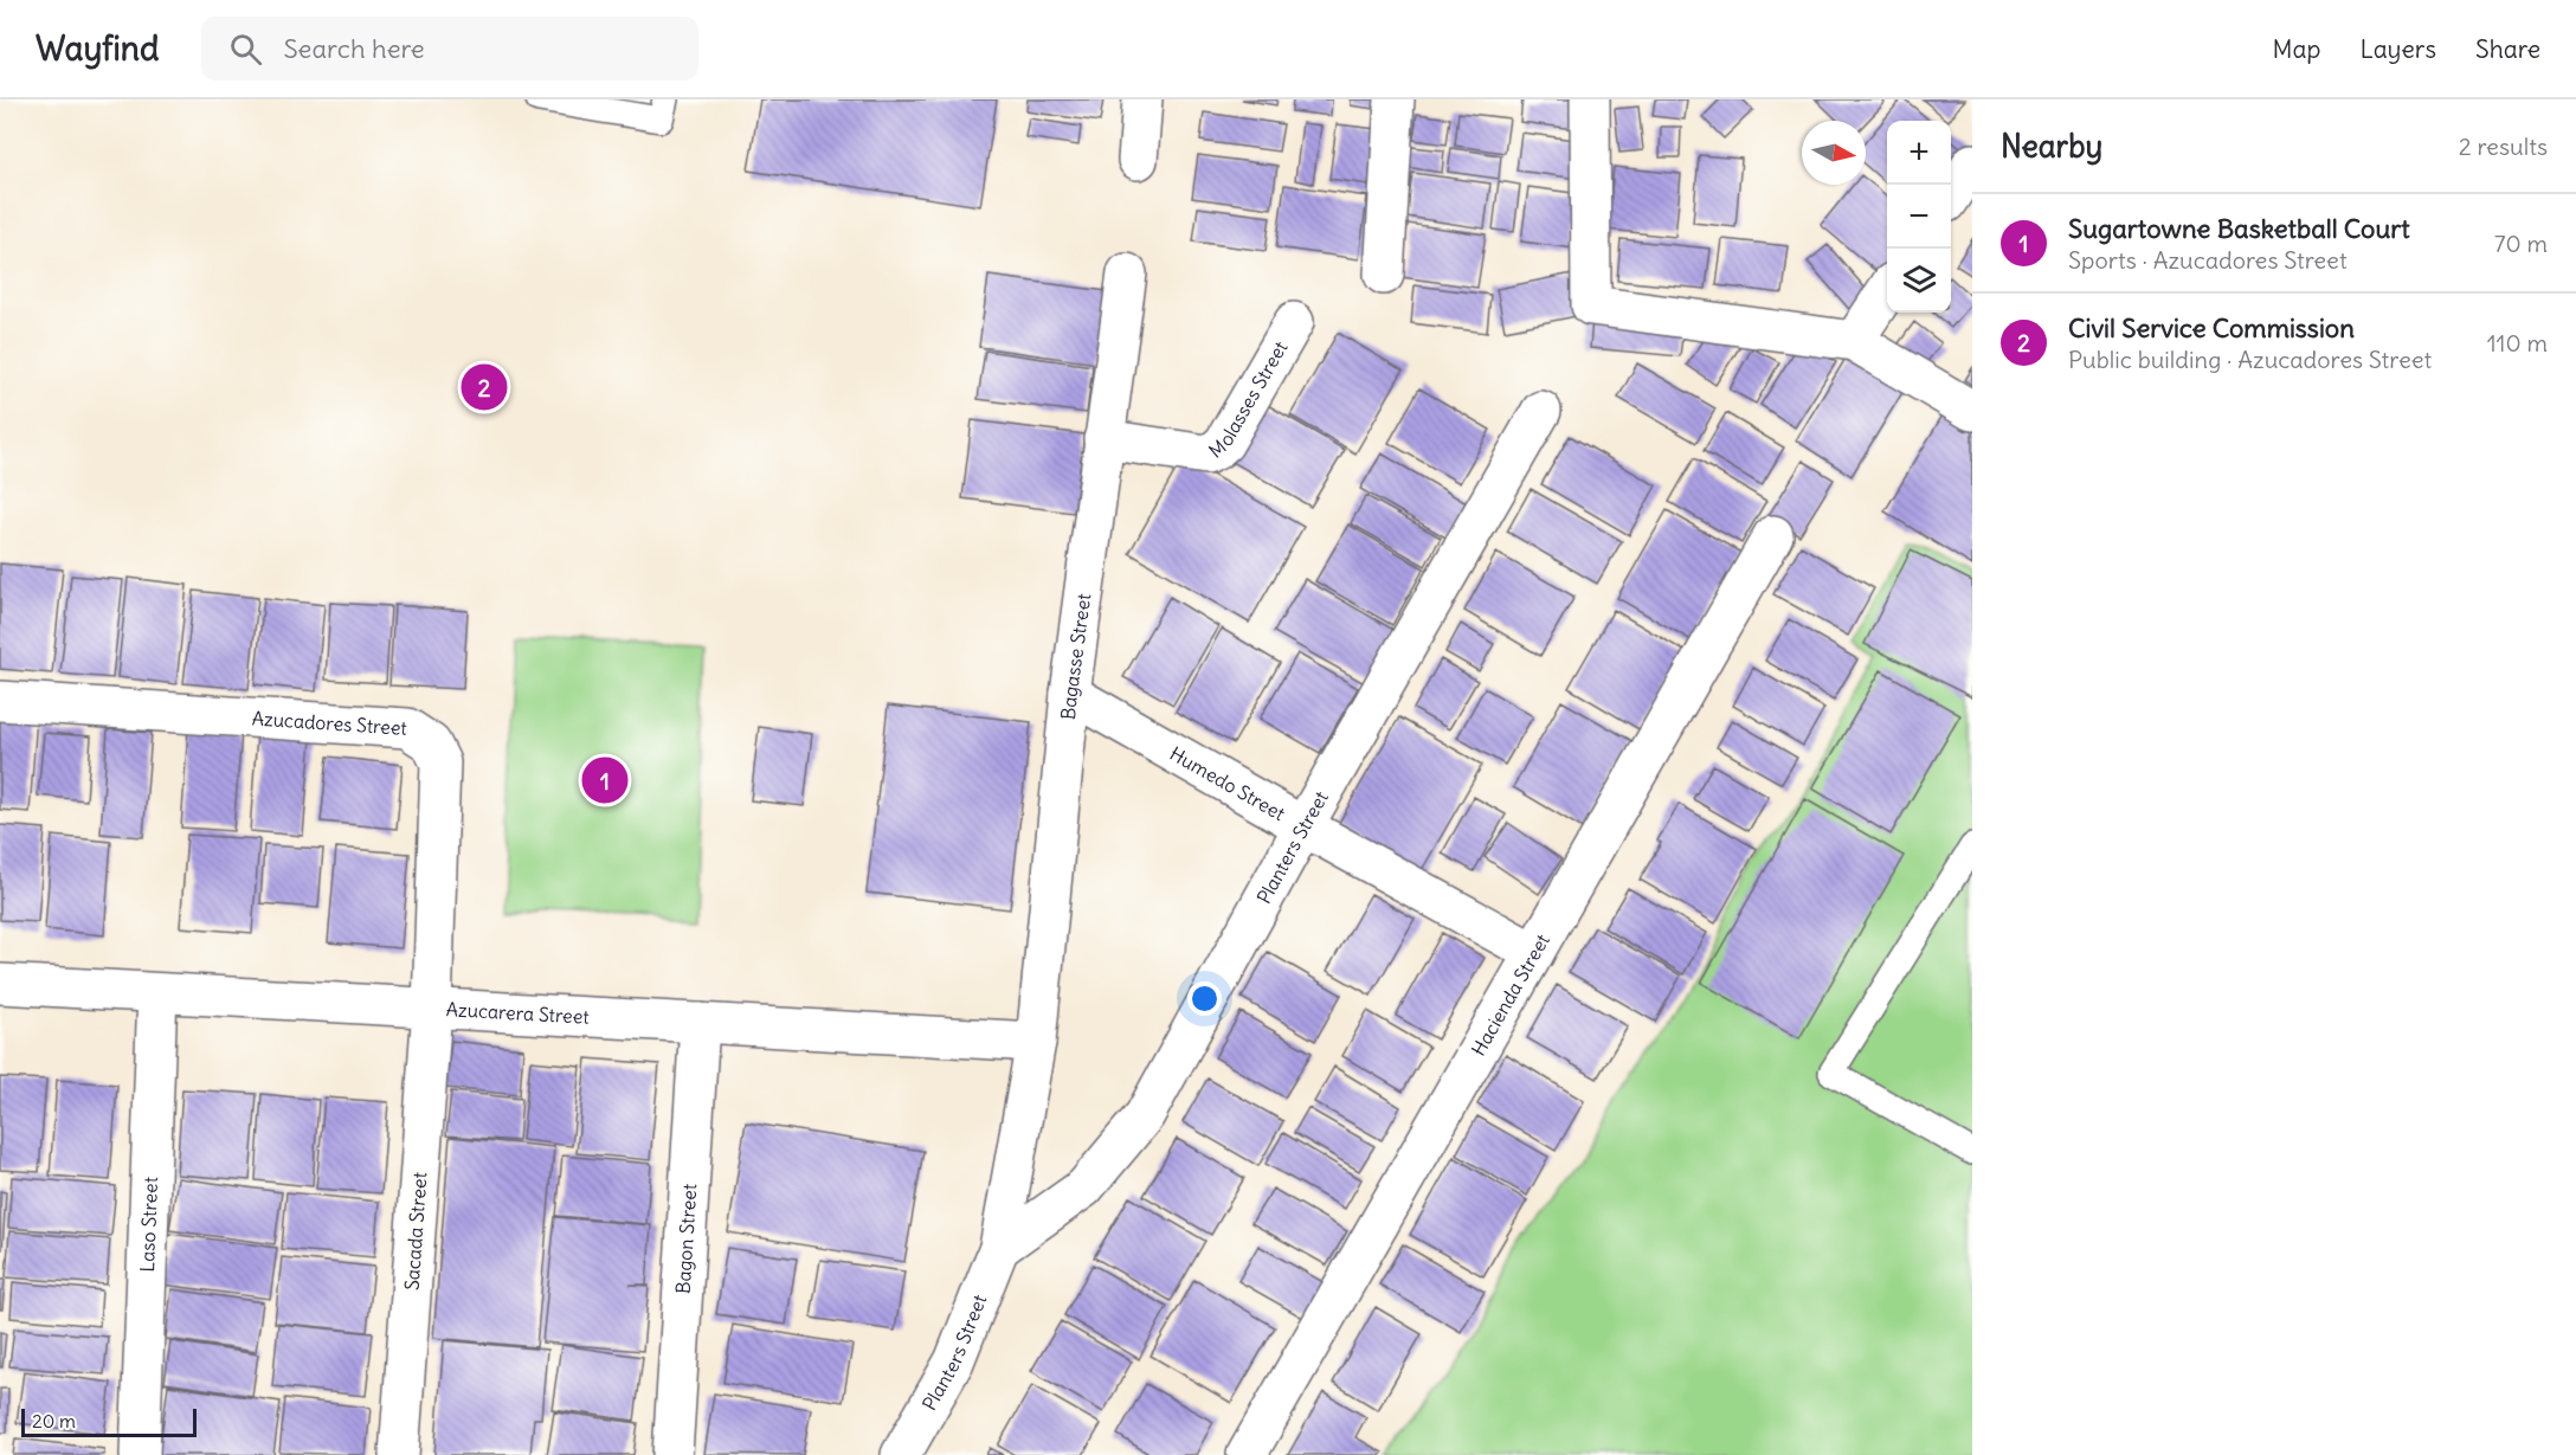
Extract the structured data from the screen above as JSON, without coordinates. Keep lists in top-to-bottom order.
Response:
{
  "streets": {
    "street": [
      "Molasses Street",
      "Bagasse Street",
      "Azucadores Street",
      "Humedo Street",
      "Planters Street",
      "Hacienda Street",
      "Azucarera Street",
      "Laso Street",
      "Sacada Street",
      "Bagon Street"
    ]
  },
  "crossings": [
    ["Molasses Street", "Bagasse Street"],
    ["Bagasse Street", "Humedo Street"],
    ["Bagasse Street", "Planters Street"],
    ["Bagasse Street", "Azucarera Street"],
    ["Azucadores Street", "Azucarera Street"],
    ["Azucadores Street", "Sacada Street"],
    ["Humedo Street", "Planters Street"],
    ["Humedo Street", "Hacienda Street"],
    ["Planters Street", "Azucarera Street"],
    ["Azucarera Street", "Laso Street"],
    ["Azucarera Street", "Sacada Street"],
    ["Azucarera Street", "Bagon Street"]
  ],
  "scale_bar": "20 m",
  "north": "right",
  "page": {
    "header": "Wayfind",
    "search": "Search here",
    "nav": ["Map", "Layers", "Share"],
    "heading": ["Nearby", "2 results"],
    "map_buttons": ["+", "−"],
    "list": [
      {
        "mark": "1",
        "name": "Sugartowne Basketball Court",
        "note": "Sports · Azucadores Street",
        "value": "70 m"
      },
      {
        "mark": "2",
        "name": "Civil Service Commission",
        "note": "Public building · Azucadores Street",
        "value": "110 m"
      }
    ],
    "pins": ["2", "1"],
    "scale": "20 m"
  }
}
